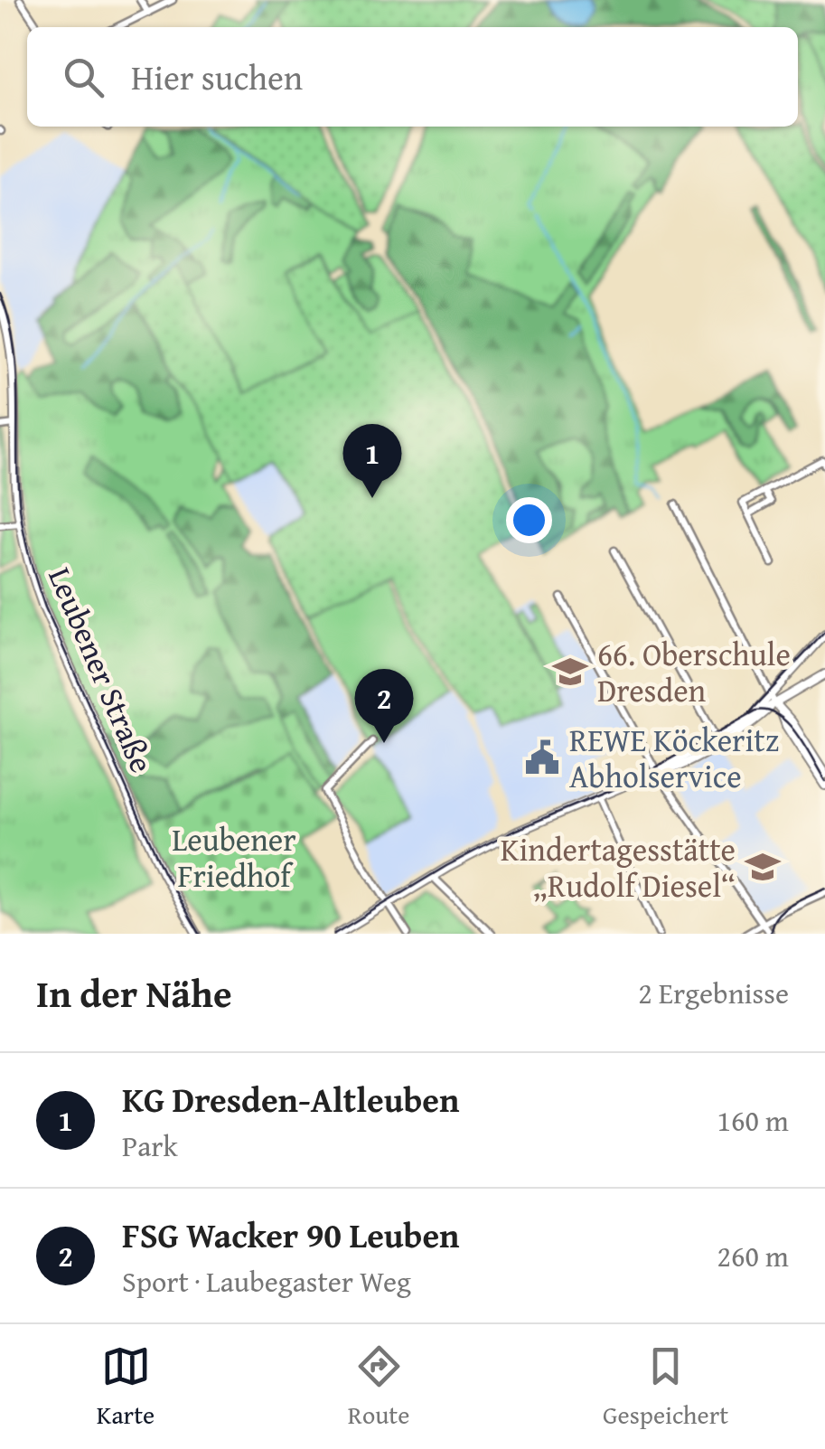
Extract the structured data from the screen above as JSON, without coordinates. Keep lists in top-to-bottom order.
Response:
{
  "streets": {
    "street": ["Leubener Straße"]
  },
  "parks": ["Leubener Friedhof"],
  "places": {
    "school or university": ["66. Oberschule Dresden", "Kindertagesstätte „Rudolf Diesel“"],
    "public building": ["REWE Köckeritz Abholservice"]
  },
  "page": {
    "search": "Hier suchen",
    "pins": ["1", "2"],
    "heading": ["In der Nähe", "2 Ergebnisse"],
    "list": [
      {
        "mark": "1",
        "name": "KG Dresden-Altleuben",
        "note": "Park",
        "value": "160 m"
      },
      {
        "mark": "2",
        "name": "FSG Wacker 90 Leuben",
        "note": "Sport · Laubegaster Weg",
        "value": "260 m"
      }
    ],
    "nav": ["Karte", "Route", "Gespeichert"]
  }
}
